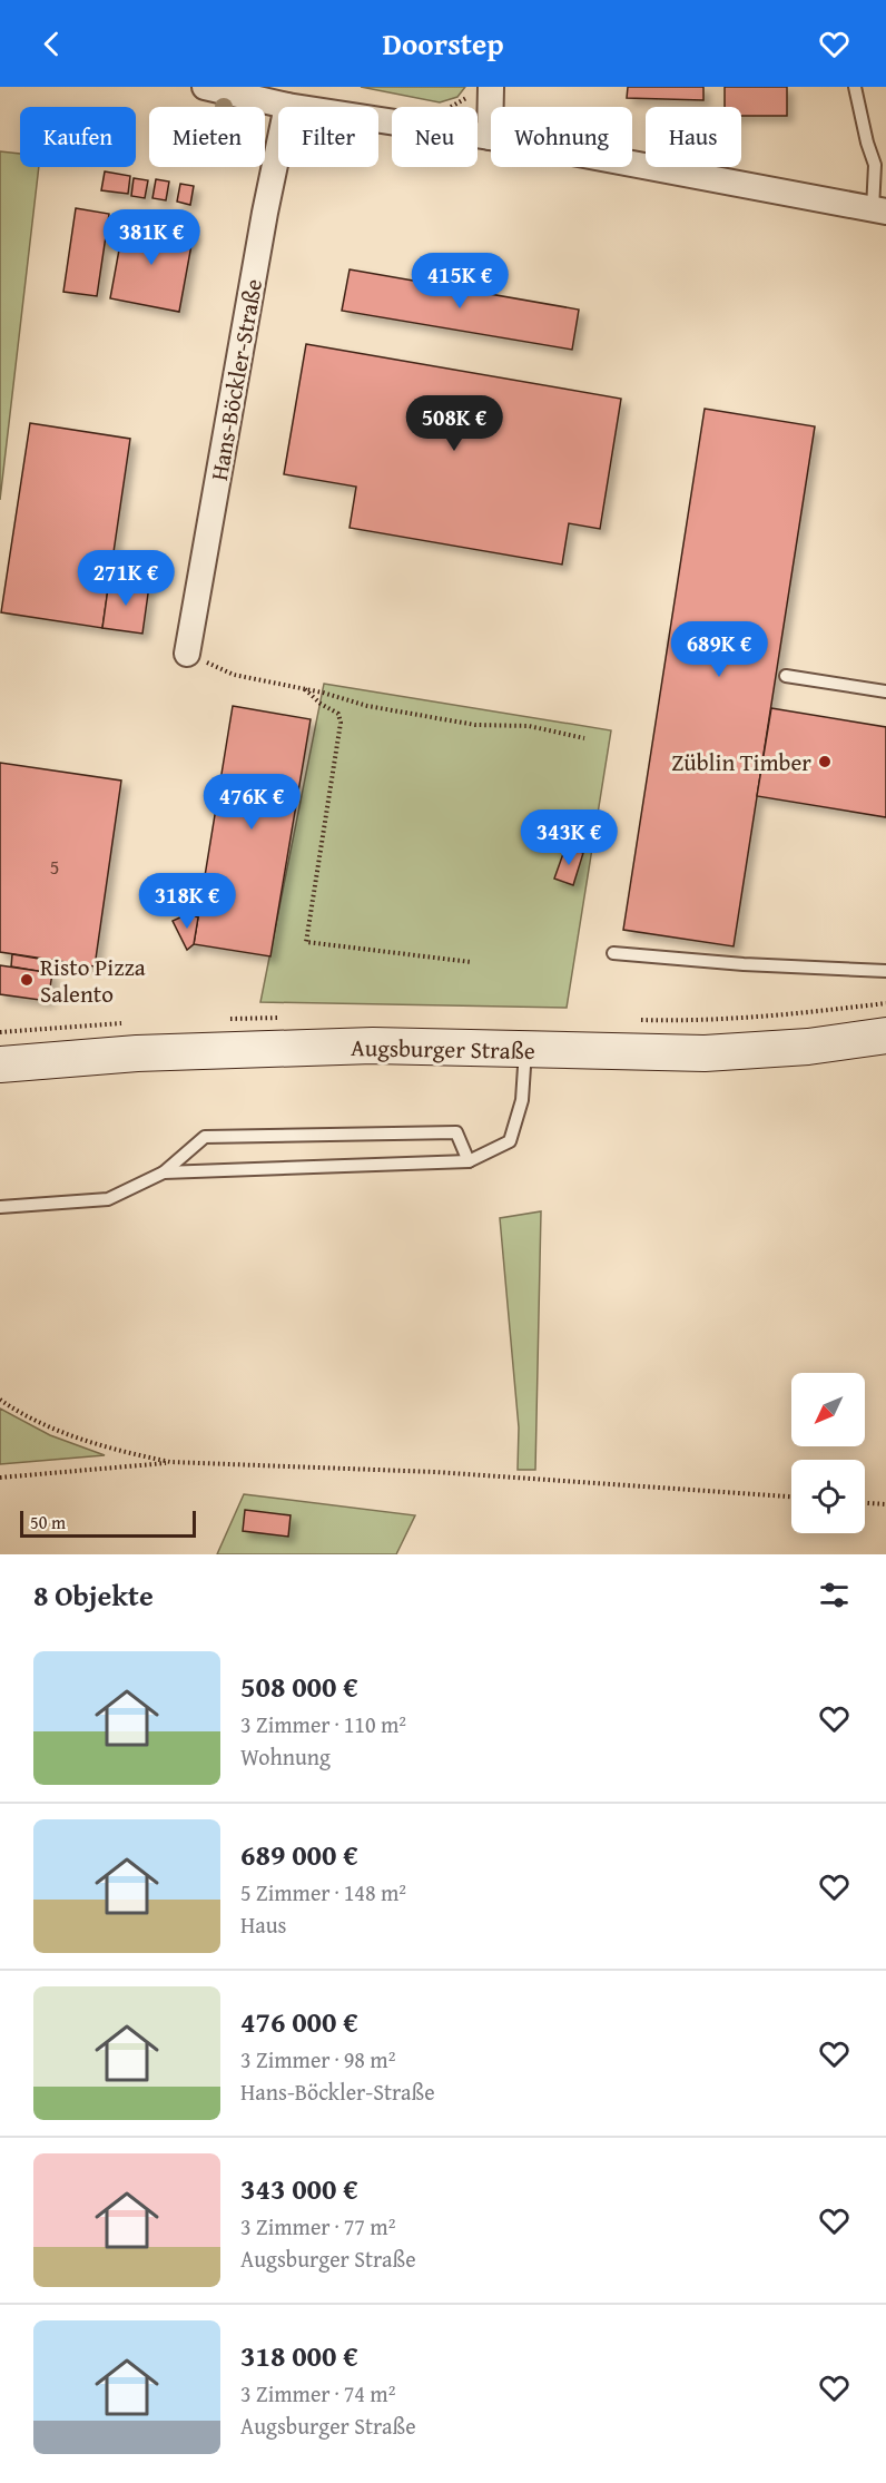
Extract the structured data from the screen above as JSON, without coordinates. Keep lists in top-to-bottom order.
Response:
{
  "streets": {
    "main road": ["Augsburger Straße"],
    "street": ["Hans-Böckler-Straße"]
  },
  "places": ["Züblin Timber", "Risto Pizza Salento"],
  "house_numbers": ["5"],
  "scale_bar": "50 m",
  "north": "bottom left",
  "page": {
    "header": "Doorstep",
    "chip": [
      "Kaufen",
      "Mieten",
      "Filter",
      "Neu",
      "Wohnung",
      "Haus"
    ],
    "price": [
      "381K €",
      "415K €",
      "508K €",
      "271K €",
      "689K €",
      "476K €",
      "343K €",
      "318K €"
    ],
    "scale": "50 m",
    "heading": "8 Objekte",
    "list": [
      {
        "name": "508 000 €",
        "note": "3 Zimmer · 110 m² · Wohnung"
      },
      {
        "name": "689 000 €",
        "note": "5 Zimmer · 148 m² · Haus"
      },
      {
        "name": "476 000 €",
        "note": "3 Zimmer · 98 m² · Hans-Böckler-Straße"
      },
      {
        "name": "343 000 €",
        "note": "3 Zimmer · 77 m² · Augsburger Straße"
      },
      {
        "name": "318 000 €",
        "note": "3 Zimmer · 74 m² · Augsburger Straße"
      }
    ]
  }
}
